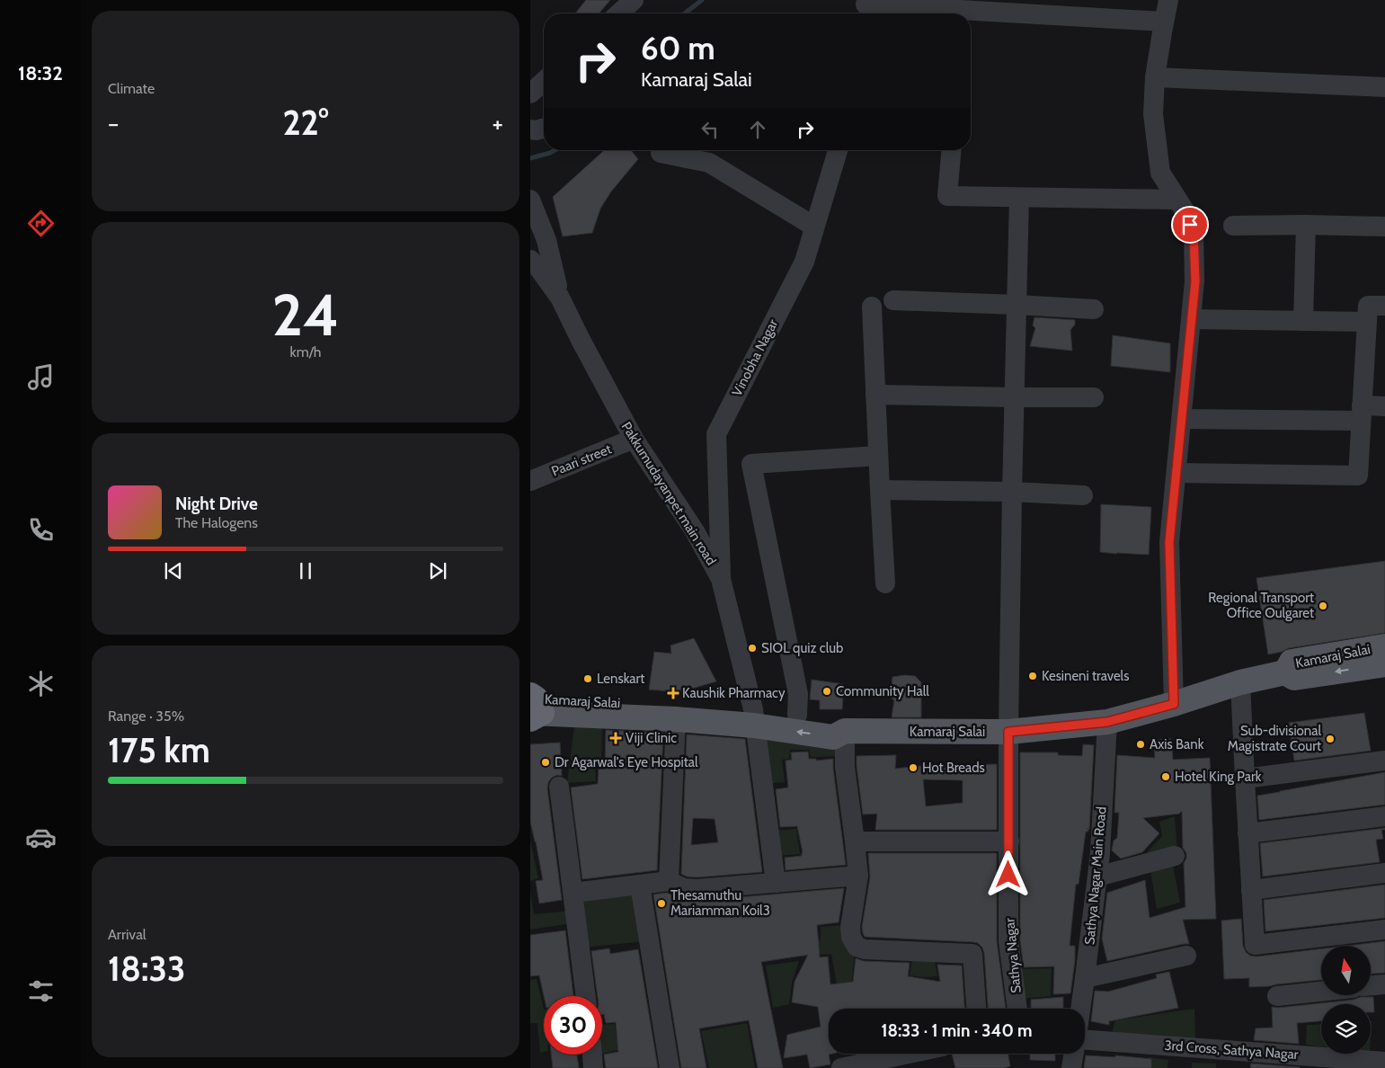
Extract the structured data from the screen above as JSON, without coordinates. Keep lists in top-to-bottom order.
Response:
{
  "streets": {
    "main road": ["Kamaraj Salai"],
    "street": [
      "Vinobha Nagar",
      "Paari street",
      "Pakkumudayanpet main road",
      "Sathya Nagar Main Road",
      "Sathya Nagar",
      "3rd Cross, Sathya Nagar"
    ]
  },
  "crossings": [
    ["Vinobha Nagar", "Pakkumudayanpet main road"],
    ["Paari street", "Pakkumudayanpet main road"],
    ["Pakkumudayanpet main road", "Kamaraj Salai"],
    ["Kamaraj Salai", "Sathya Nagar Main Road"],
    ["Kamaraj Salai", "Sathya Nagar"]
  ],
  "places": {
    "other": [
      "Regional Transport Office Oulgaret",
      "SIOL quiz club",
      "Kesineni travels",
      "Lenskart",
      "Community Hall",
      "Sub-divisional Magistrate Court",
      "Axis Bank",
      "Dr Agarwal's Eye Hospital",
      "Hot Breads",
      "Hotel King Park",
      "Thesamuthu Mariamman Koil3"
    ],
    "health": ["Kaushik Pharmacy", "Viji Clinic"]
  },
  "north": "top",
  "page": {
    "tabs": "18:32",
    "tile": [
      "Climate",
      ["24", "km/h"],
      ["Range · 35%", "175 km"],
      ["Arrival", "18:33"]
    ],
    "turn": ["60 m", "Kamaraj Salai"],
    "heat": ["−", "22°", "+"],
    "song": ["Night Drive", "The Halogens"],
    "limit": "30",
    "trip": "18:33 · 1 min · 340 m"
  }
}
